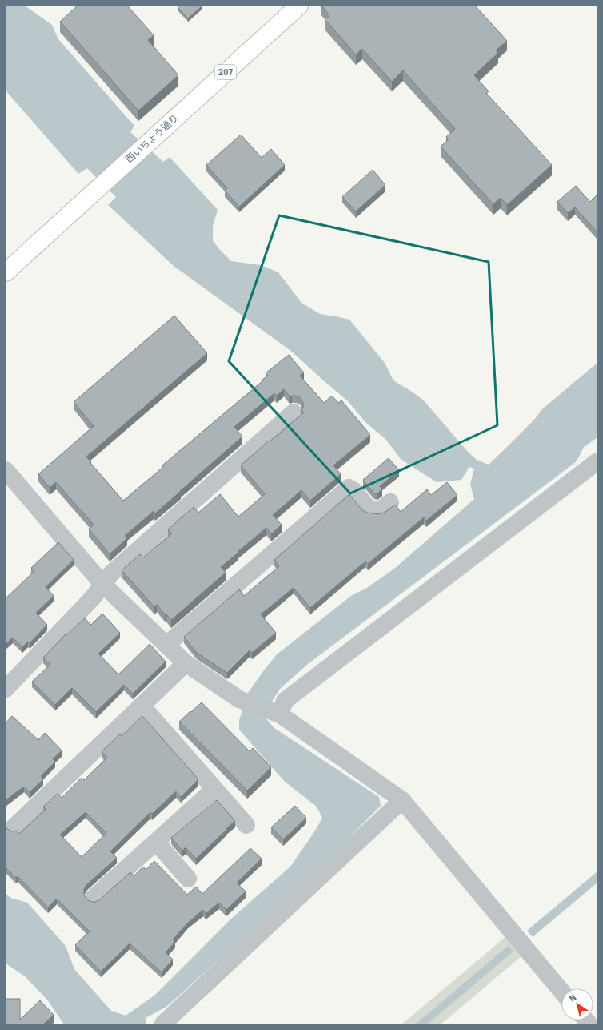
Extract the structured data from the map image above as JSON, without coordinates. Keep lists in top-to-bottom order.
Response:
{
  "streets": {
    "highway": ["207", "西いちょう通り"]
  },
  "north": "top left"
}
